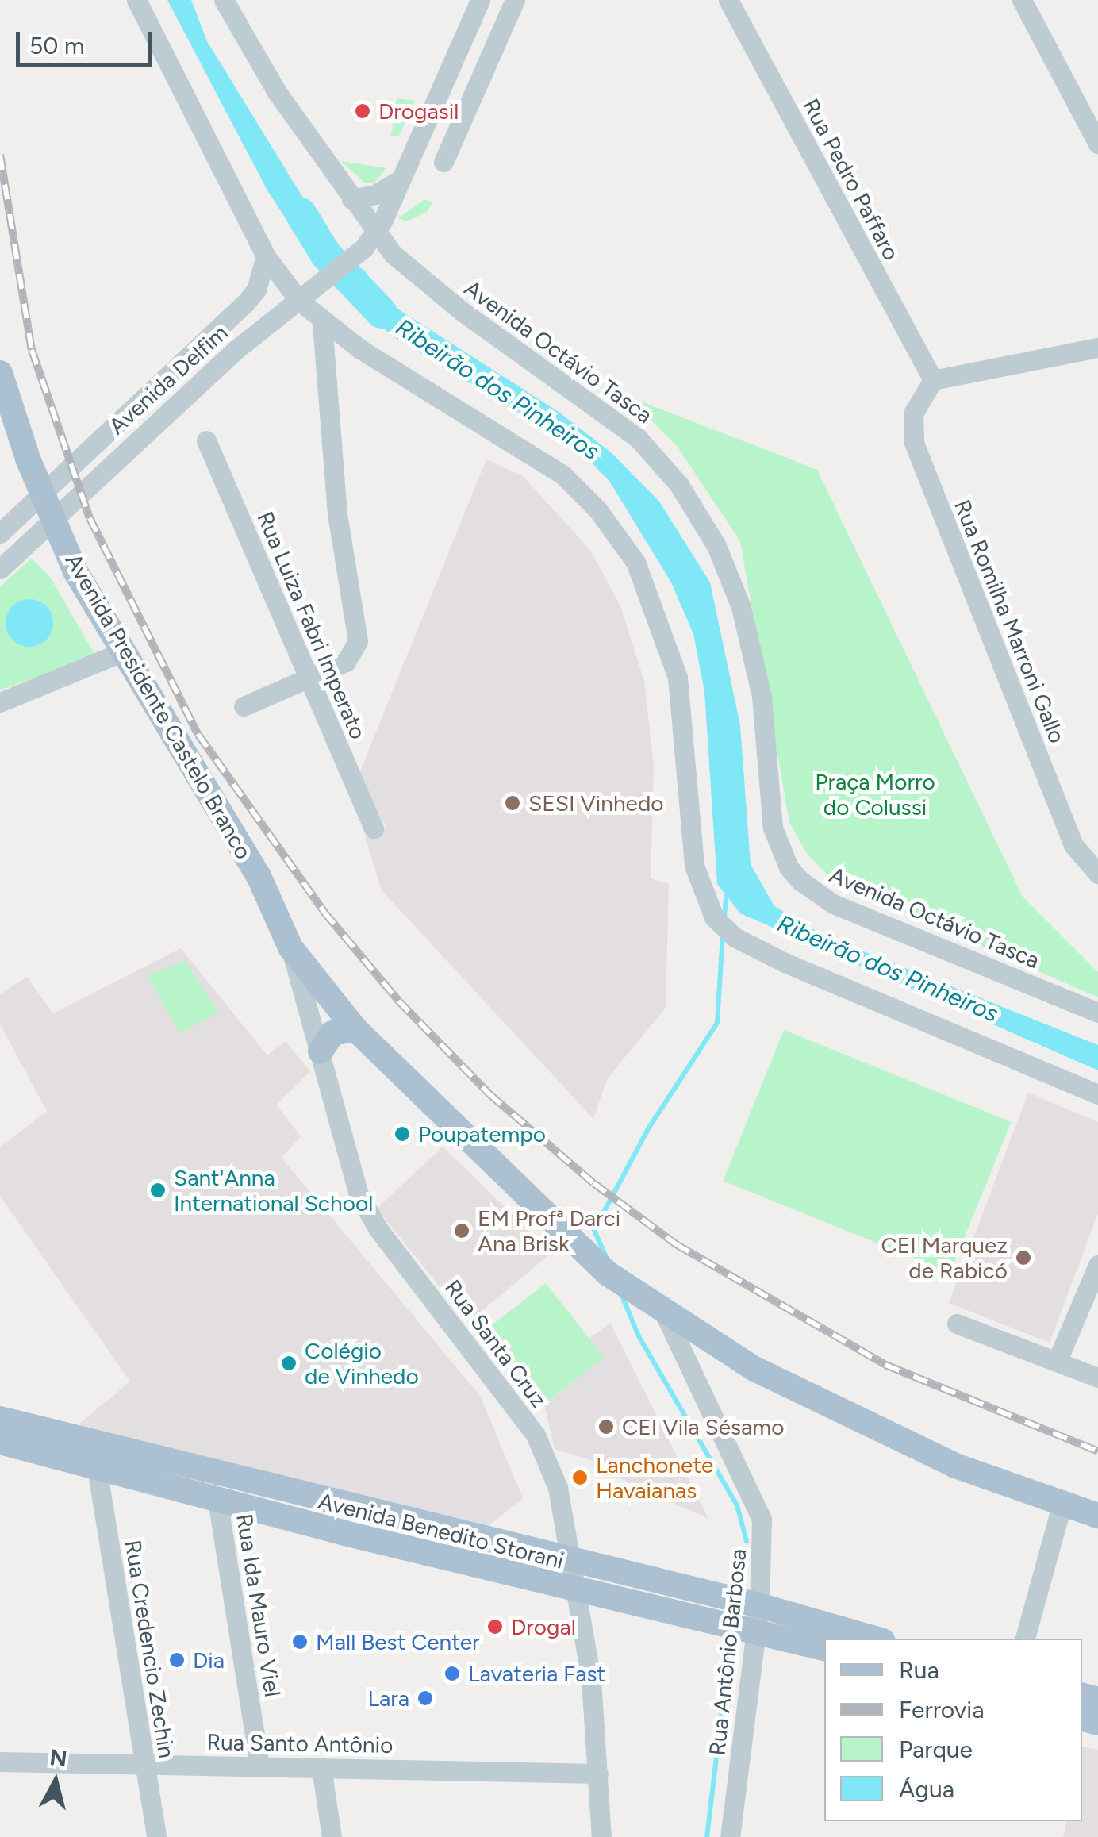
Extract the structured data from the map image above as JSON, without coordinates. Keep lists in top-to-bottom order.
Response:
{
  "streets": {
    "main road": ["Avenida Presidente Castelo Branco", "Avenida Benedito Storani"],
    "street": [
      "Rua Pedro Paffaro",
      "Avenida Octávio Tasca",
      "Avenida Delfim",
      "Rua Romilha Marroni Gallo",
      "Rua Luiza Fabri Imperato",
      "Rua Santa Cruz",
      "Rua Ida Mauro Viel",
      "Rua Credencio Zechin",
      "Rua Antônio Barbosa",
      "Rua Santo Antônio"
    ]
  },
  "crossings": [
    ["Rua Pedro Paffaro", "Rua Romilha Marroni Gallo"],
    ["Avenida Octávio Tasca", "Avenida Delfim"],
    ["Avenida Presidente Castelo Branco", "Rua Santa Cruz"],
    ["Avenida Presidente Castelo Branco", "Rua Antônio Barbosa"],
    ["Rua Santa Cruz", "Avenida Benedito Storani"],
    ["Rua Santa Cruz", "Rua Santo Antônio"],
    ["Avenida Benedito Storani", "Rua Ida Mauro Viel"],
    ["Avenida Benedito Storani", "Rua Credencio Zechin"],
    ["Avenida Benedito Storani", "Rua Antônio Barbosa"],
    ["Rua Ida Mauro Viel", "Rua Santo Antônio"],
    ["Rua Credencio Zechin", "Rua Santo Antônio"]
  ],
  "water": ["Ribeirão dos Pinheiros"],
  "parks": ["Praça Morro do Colussi"],
  "places": [
    "Drogasil",
    "SESI Vinhedo",
    "Poupatempo",
    "Sant'Anna International School",
    "EM Profª Darci Ana Brisk",
    "CEI Marquez de Rabicó",
    "Colégio de Vinhedo",
    "CEI Vila Sésamo",
    "Lanchonete Havaianas",
    "Drogal",
    "Mall Best Center",
    "Dia",
    "Lavateria Fast",
    "Lara"
  ],
  "legend": [
    "Rua",
    "Ferrovia",
    "Parque",
    "Água"
  ],
  "scale_bar": "50 m",
  "north": "top"
}
